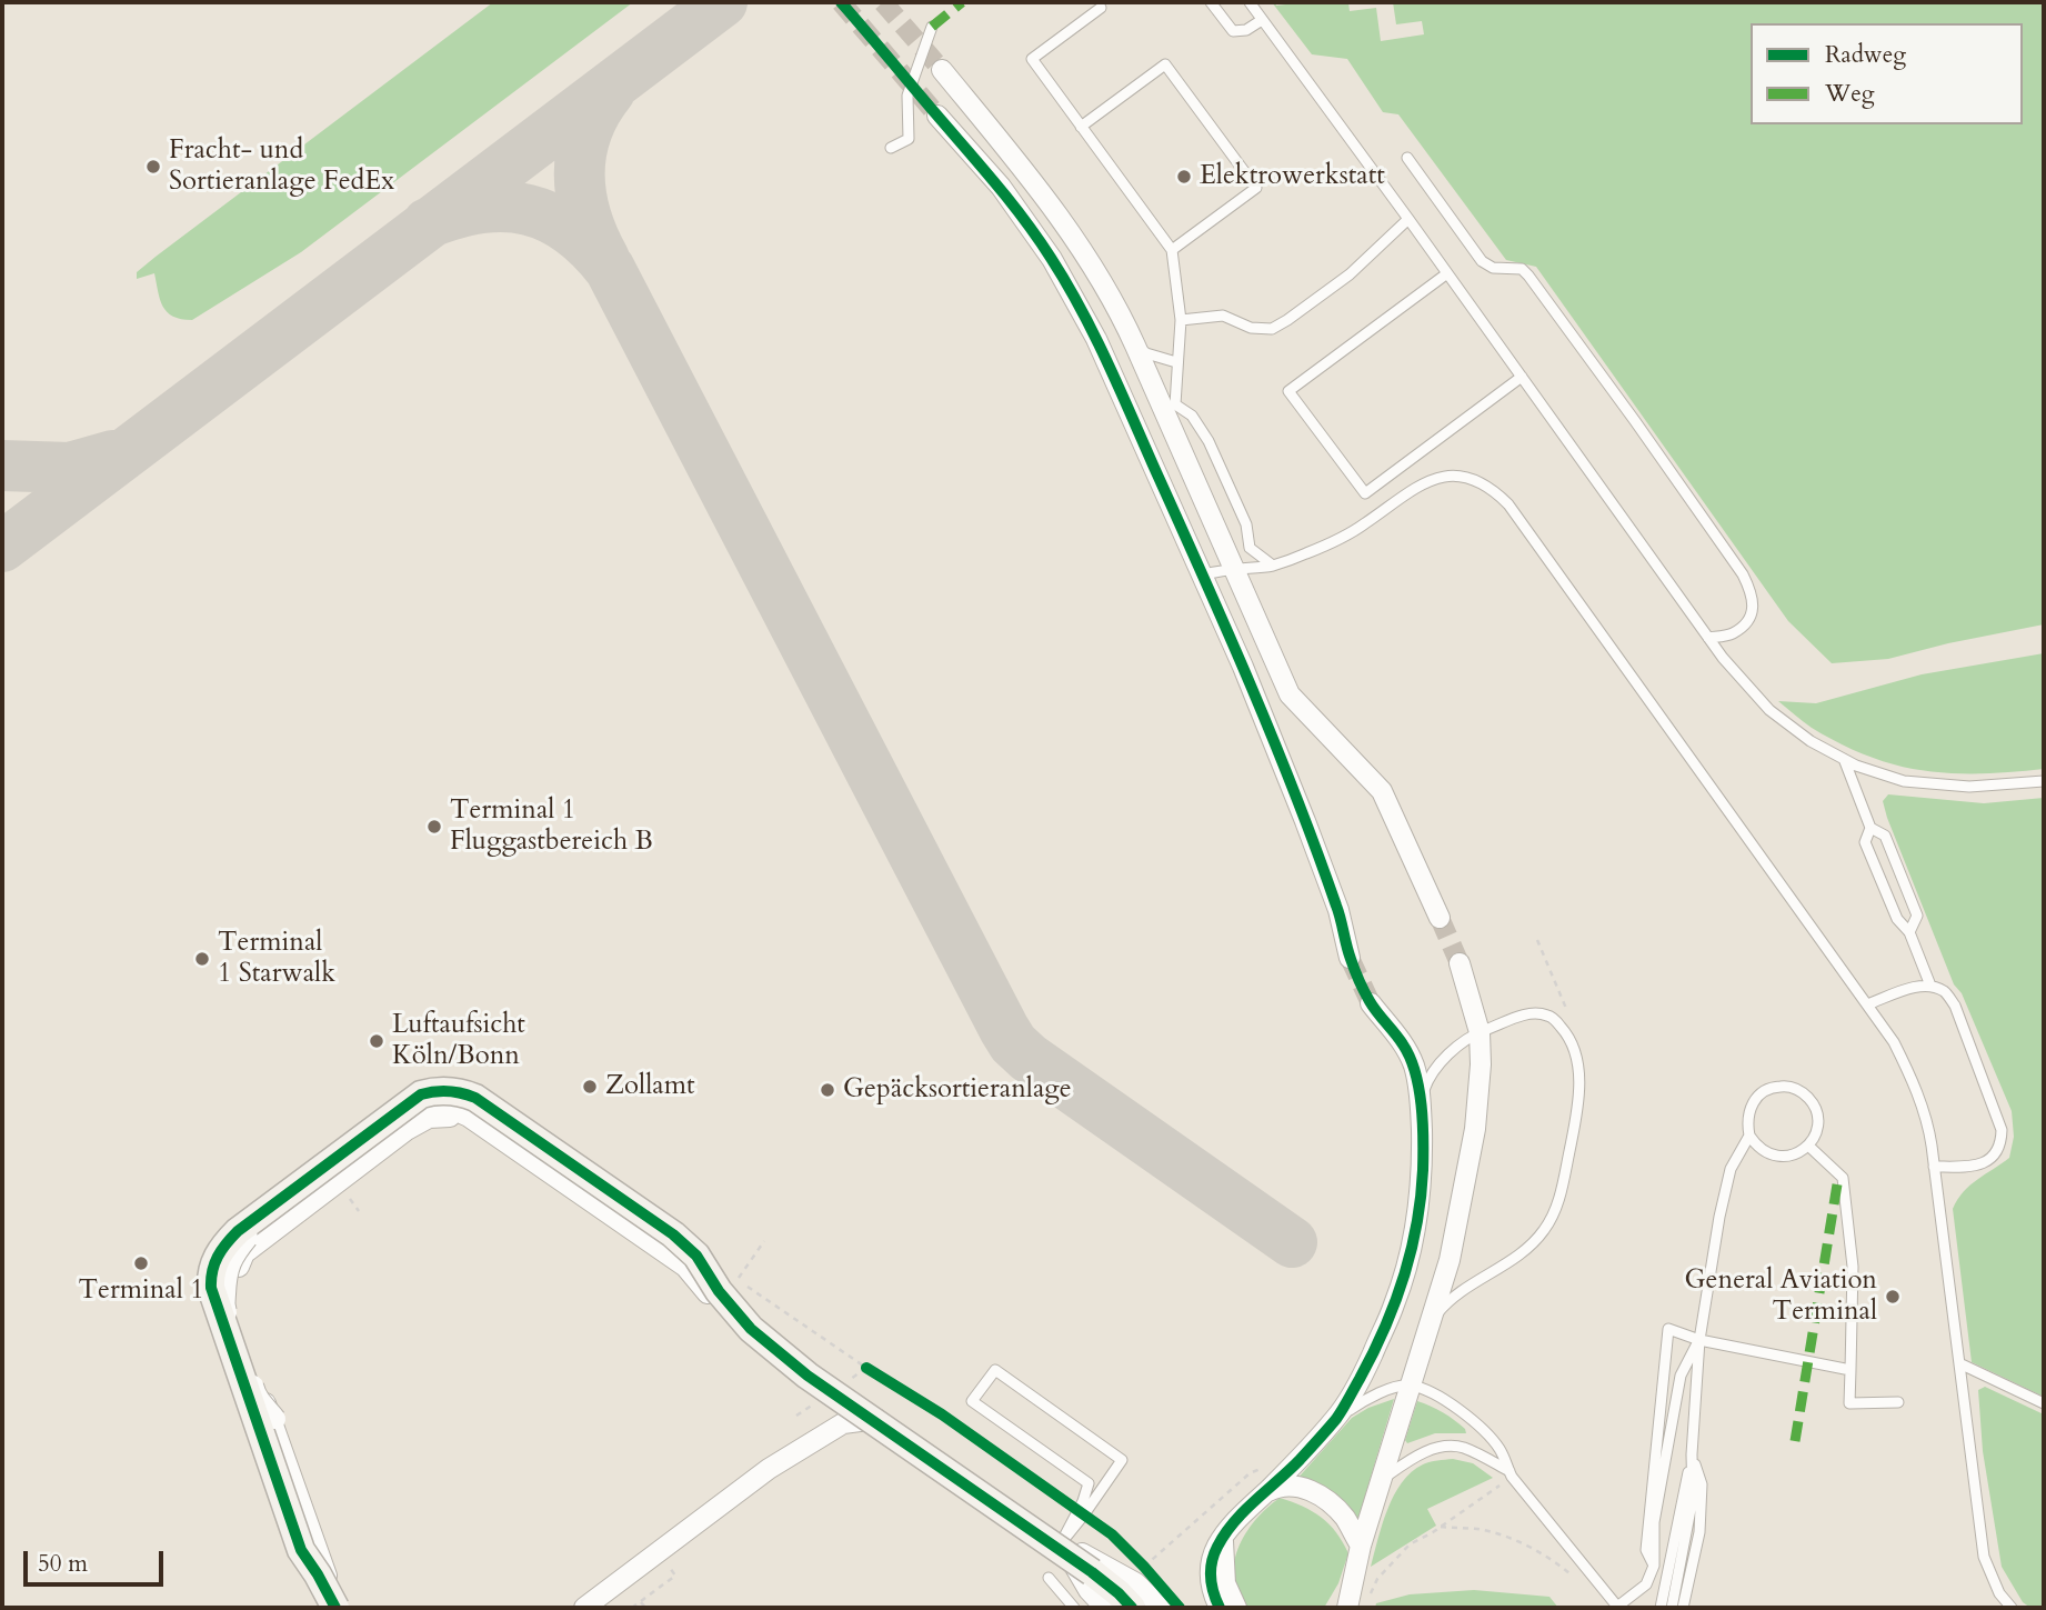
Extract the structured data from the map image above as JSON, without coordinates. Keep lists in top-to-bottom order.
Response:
{
  "places": [
    "Fracht- und Sortieranlage FedEx",
    "Elektrowerkstatt",
    "Terminal 1 Fluggastbereich B",
    "Terminal 1 Starwalk",
    "Luftaufsicht Köln/Bonn",
    "Zollamt",
    "Gepäcksortieranlage",
    "Terminal 1",
    "General Aviation Terminal"
  ],
  "legend": ["Radweg", "Weg"],
  "scale_bar": "50 m"
}
